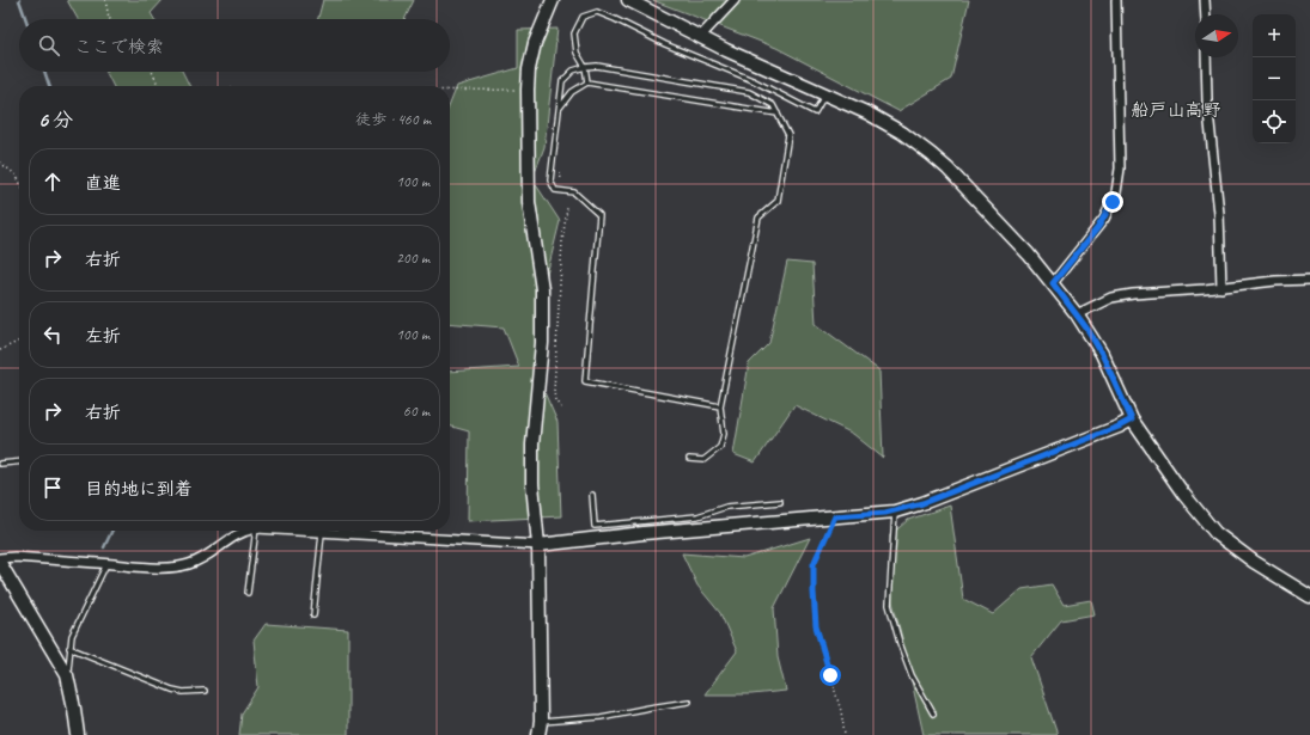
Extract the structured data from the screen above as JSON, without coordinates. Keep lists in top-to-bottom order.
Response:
{
  "districts": ["船戸山高野"],
  "north": "right",
  "page": {
    "map_buttons": ["+", "−"],
    "search": "ここで検索",
    "heading": ["6 分", "徒歩 · 460 m"],
    "list": [
      ["直進", "100 m"],
      ["右折", "200 m"],
      ["左折", "100 m"],
      ["右折", "60 m"],
      "目的地に到着"
    ]
  }
}
